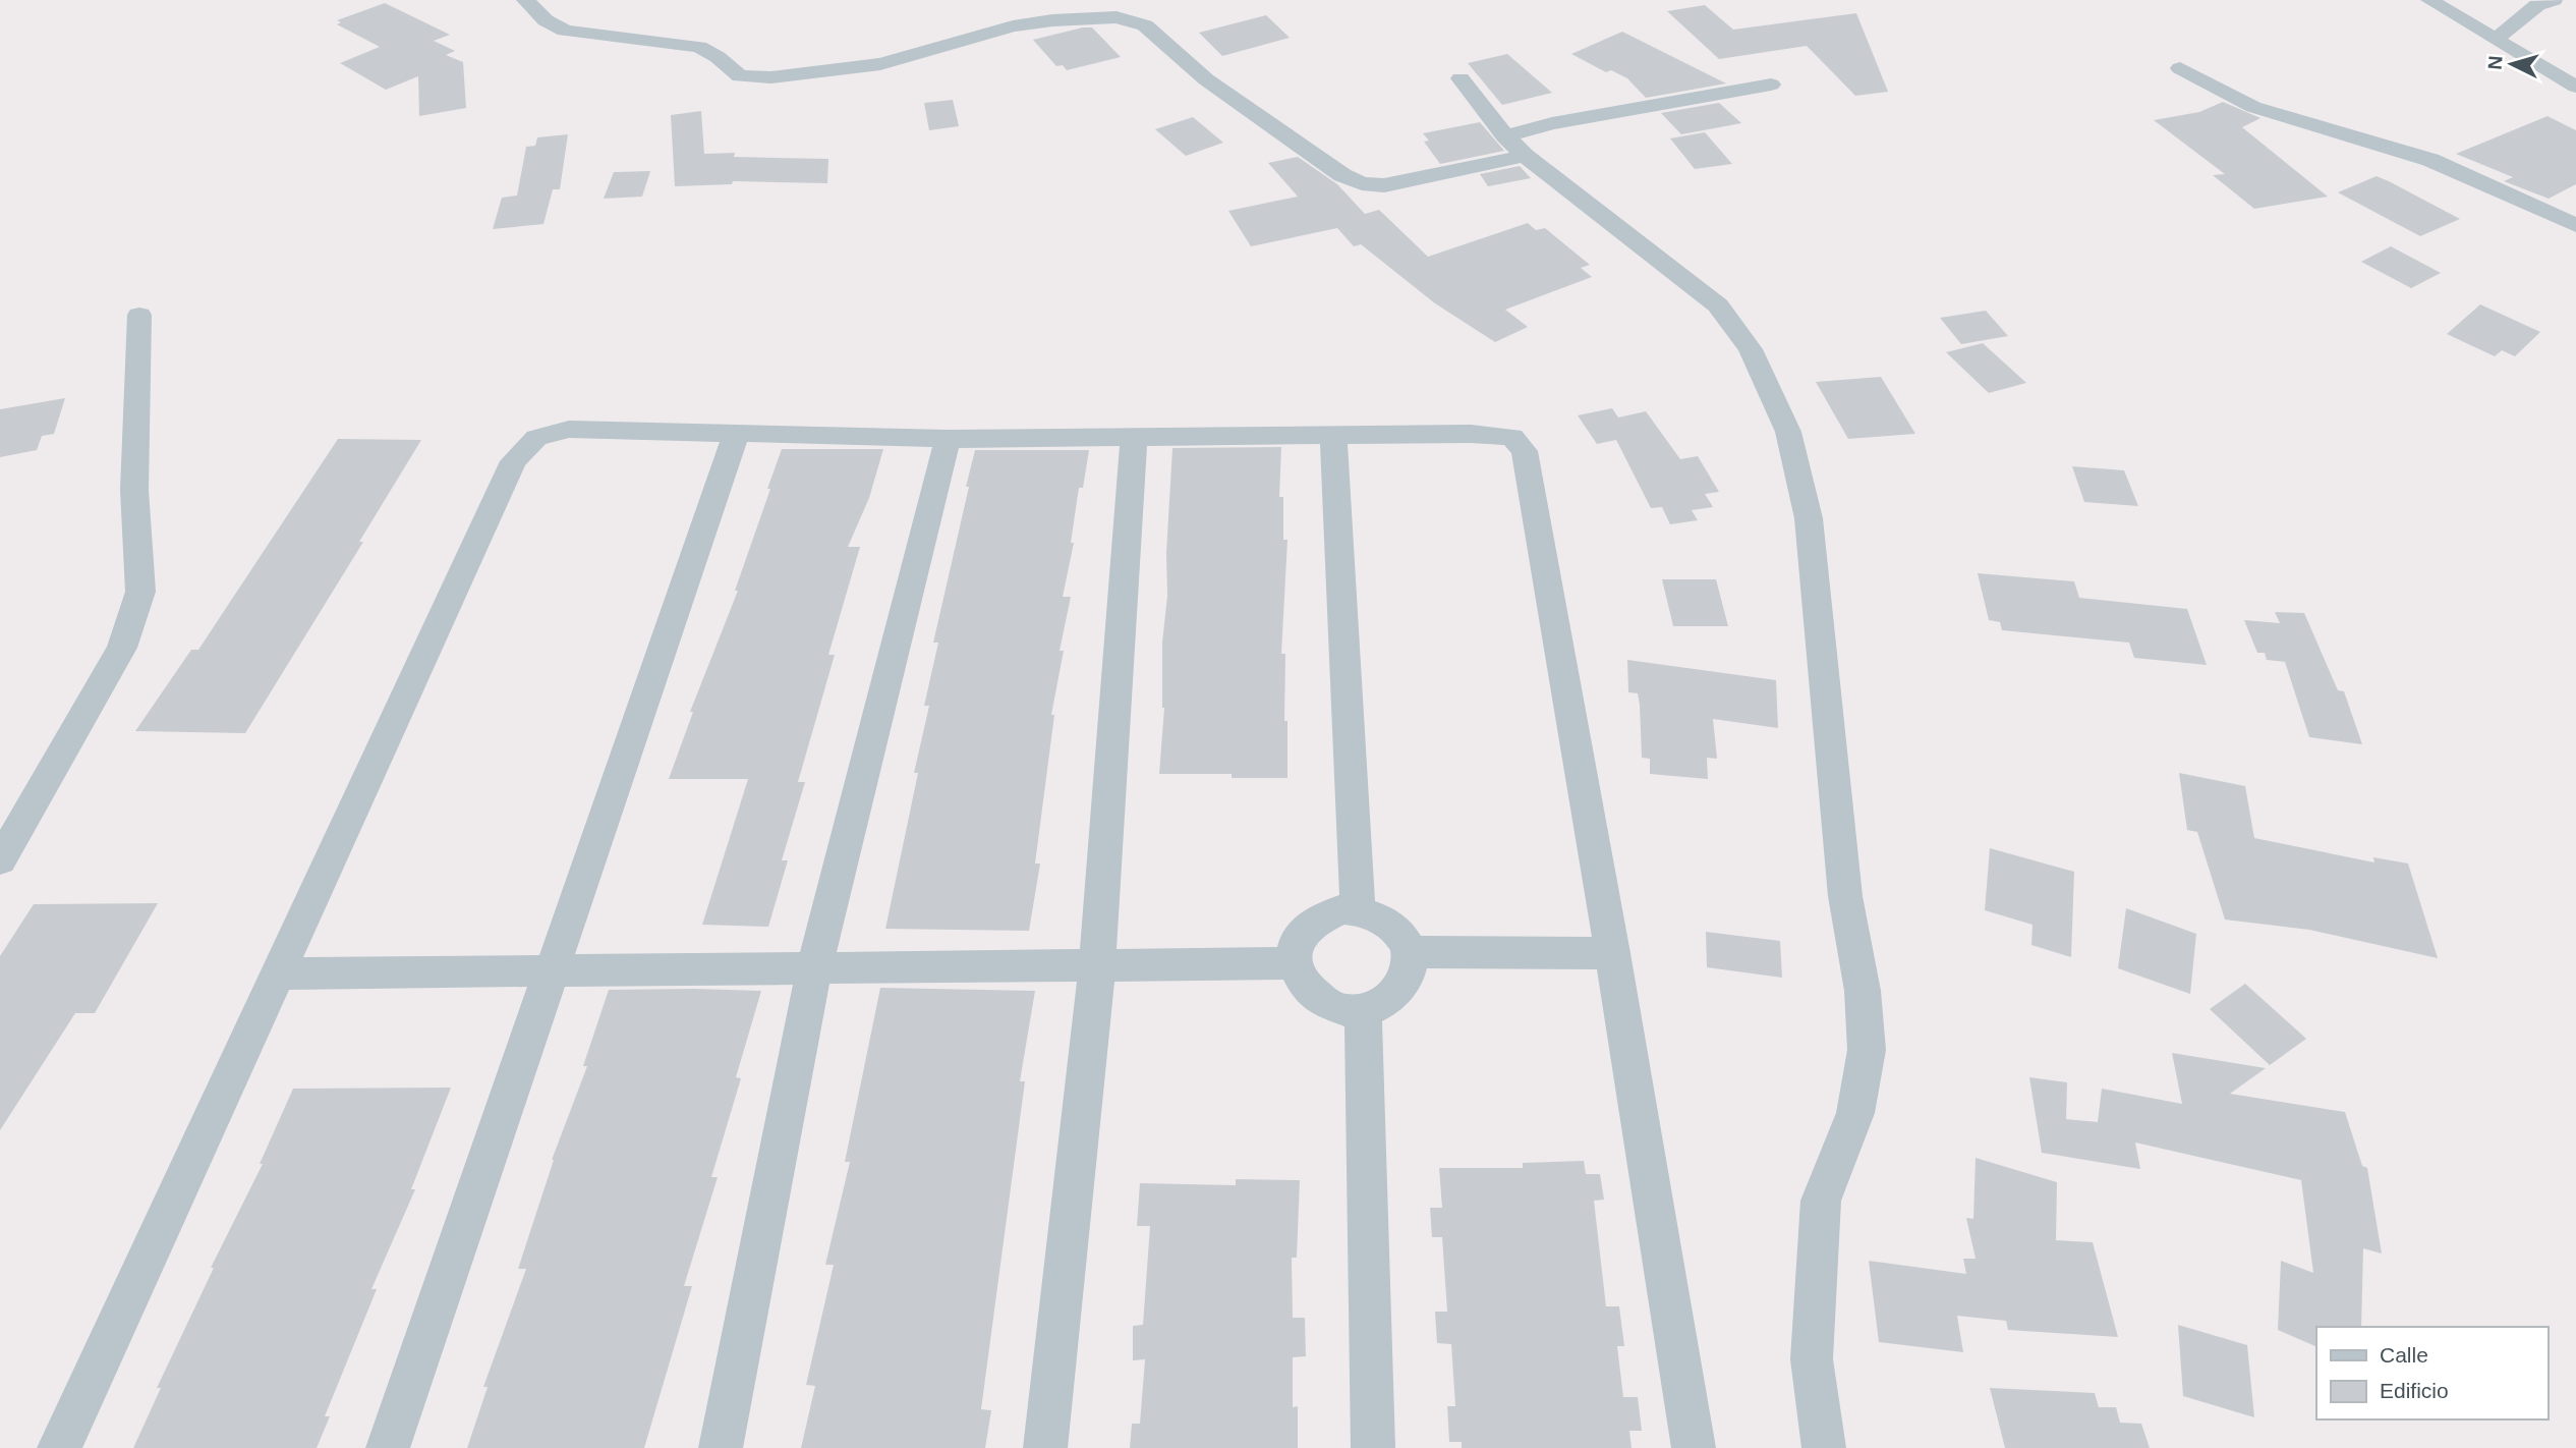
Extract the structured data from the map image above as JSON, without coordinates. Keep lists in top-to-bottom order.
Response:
{
  "legend": ["Calle", "Edificio"],
  "north": "left"
}
